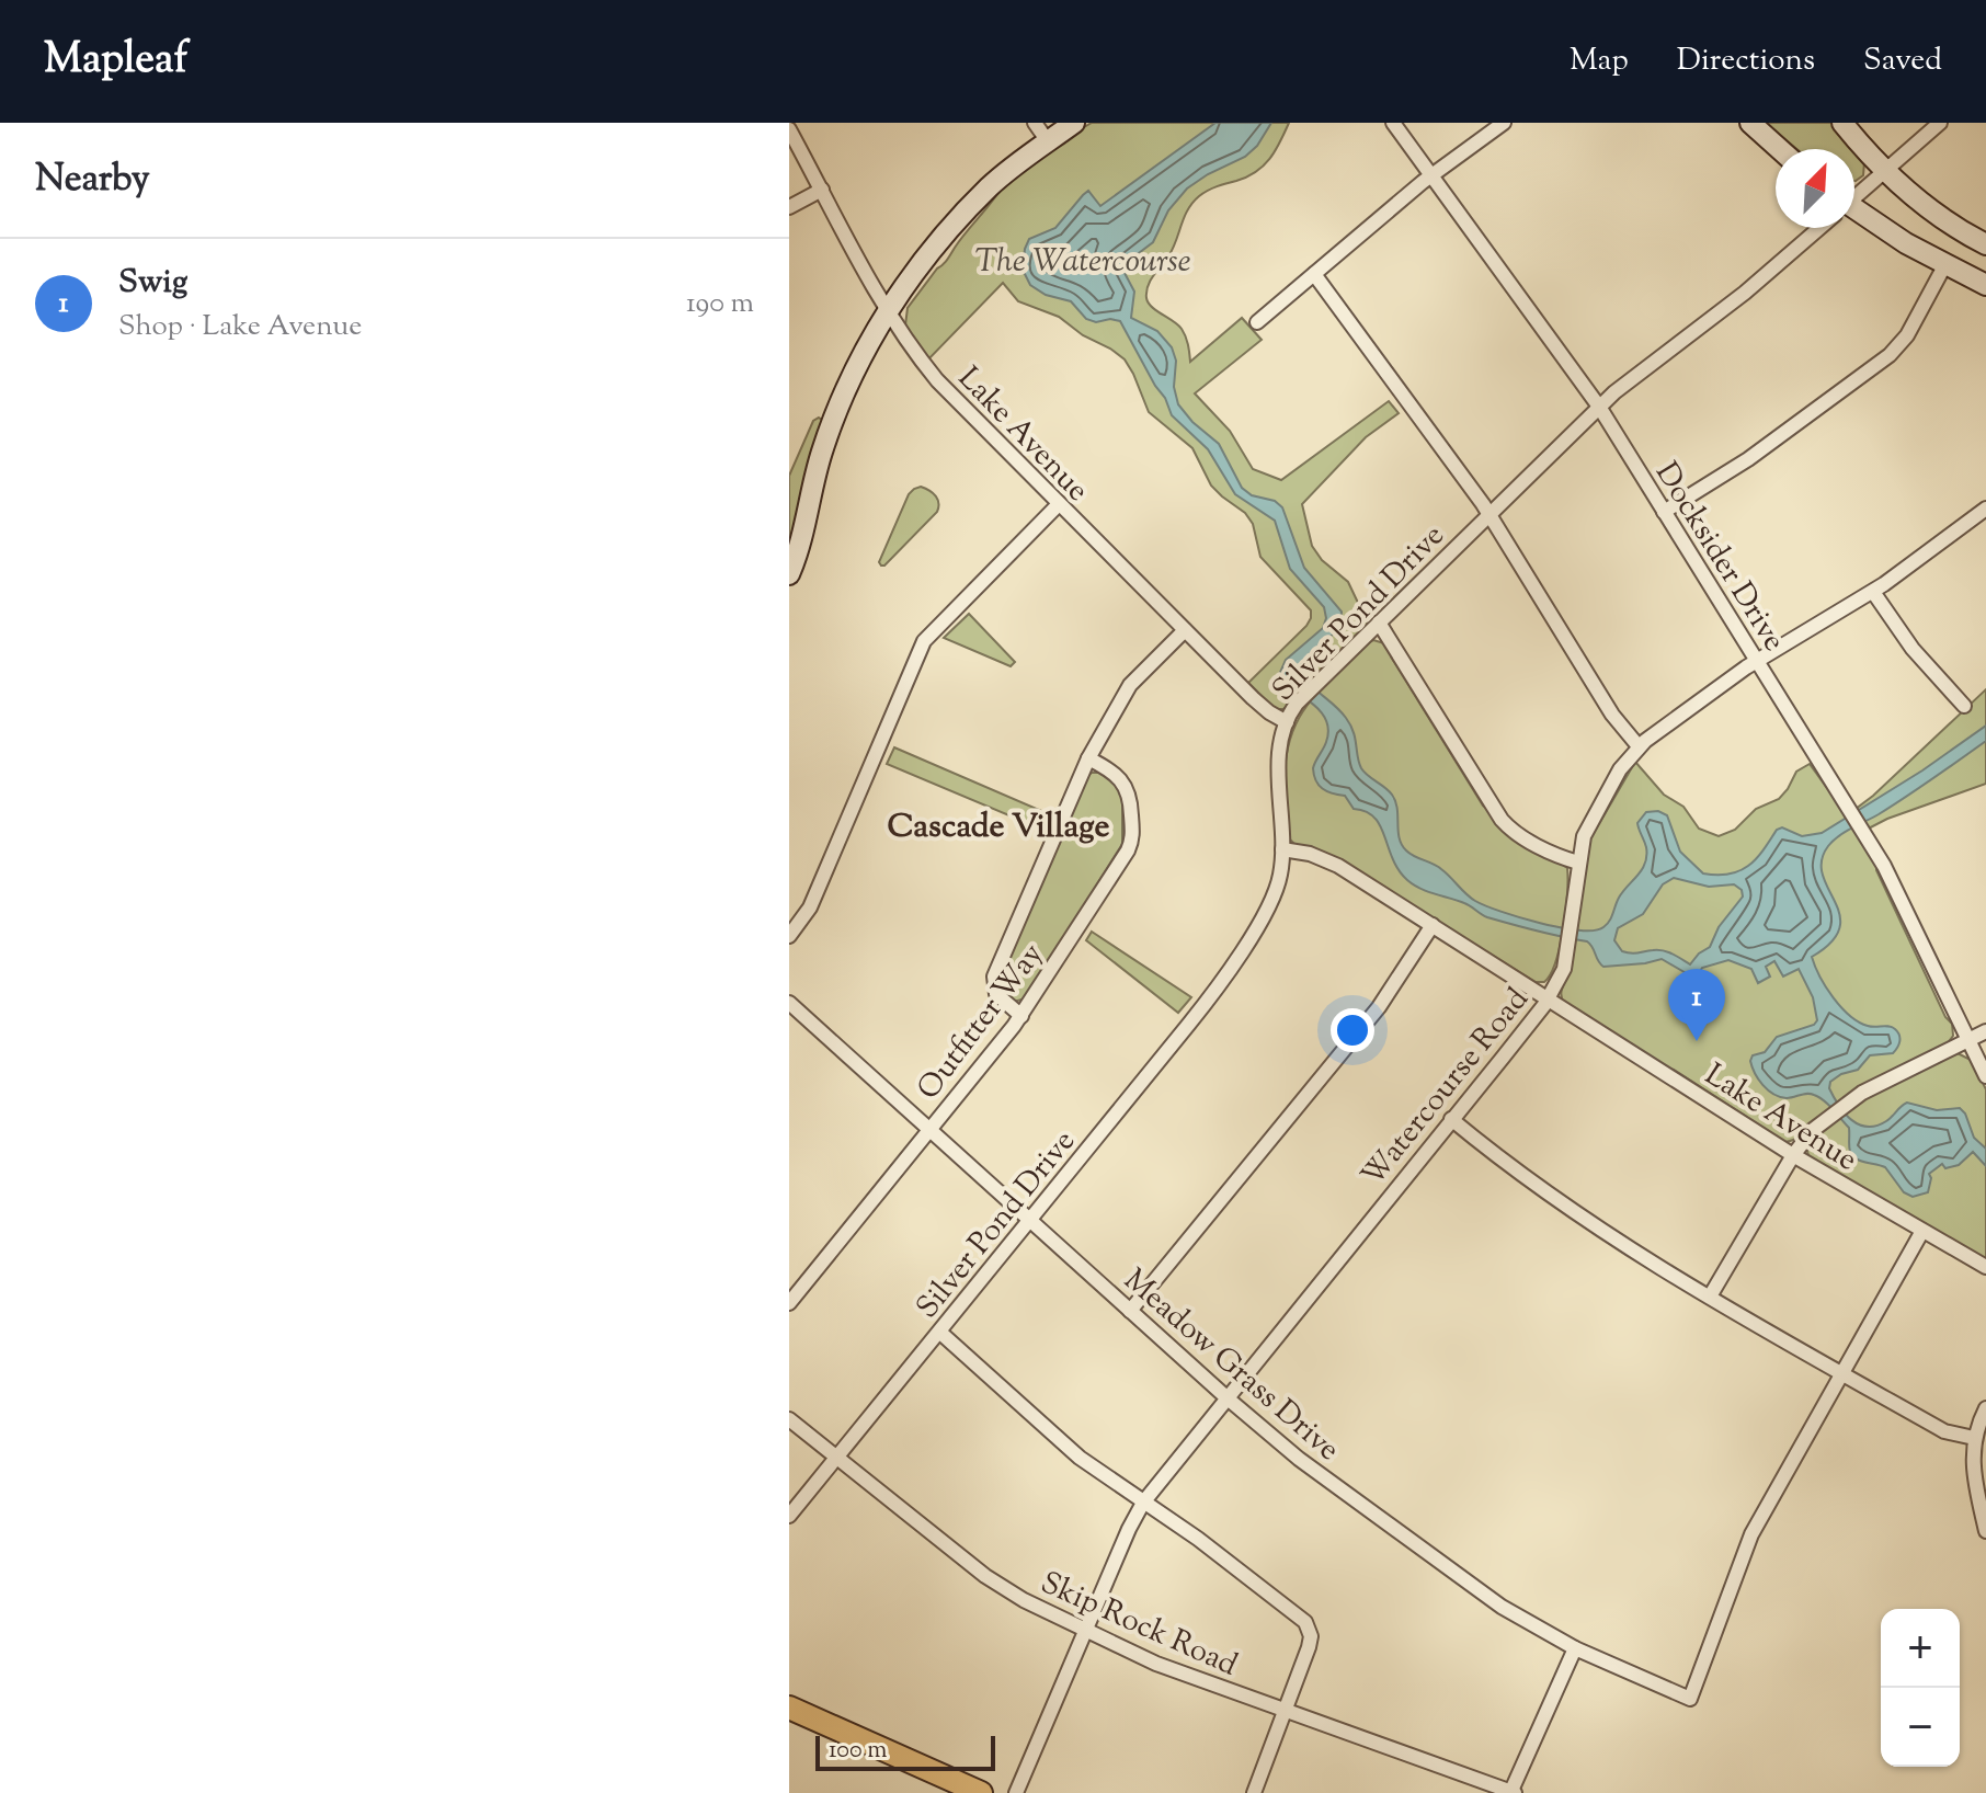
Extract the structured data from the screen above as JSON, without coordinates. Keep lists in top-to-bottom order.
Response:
{
  "streets": {
    "street": [
      "Lake Avenue",
      "Docksider Drive",
      "Silver Pond Drive",
      "Outfitter Way",
      "Watercourse Road",
      "Meadow Grass Drive",
      "Skip Rock Road"
    ]
  },
  "crossings": [
    ["Lake Avenue", "Silver Pond Drive"],
    ["Lake Avenue", "Watercourse Road"],
    ["Docksider Drive", "Silver Pond Drive"],
    ["Docksider Drive", "Watercourse Road"],
    ["Silver Pond Drive", "Meadow Grass Drive"],
    ["Silver Pond Drive", "Skip Rock Road"],
    ["Outfitter Way", "Meadow Grass Drive"],
    ["Watercourse Road", "Meadow Grass Drive"],
    ["Watercourse Road", "Skip Rock Road"]
  ],
  "districts": ["Cascade Village"],
  "water": ["The Watercourse"],
  "scale_bar": "100 m",
  "north": "top right",
  "page": {
    "header": "Mapleaf",
    "nav": ["Map", "Directions", "Saved"],
    "heading": "Nearby",
    "list": [
      {
        "mark": "1",
        "name": "Swig",
        "note": "Shop · Lake Avenue",
        "value": "190 m"
      }
    ],
    "pins": "1",
    "map_buttons": ["+", "−"],
    "scale": "100 m"
  }
}
